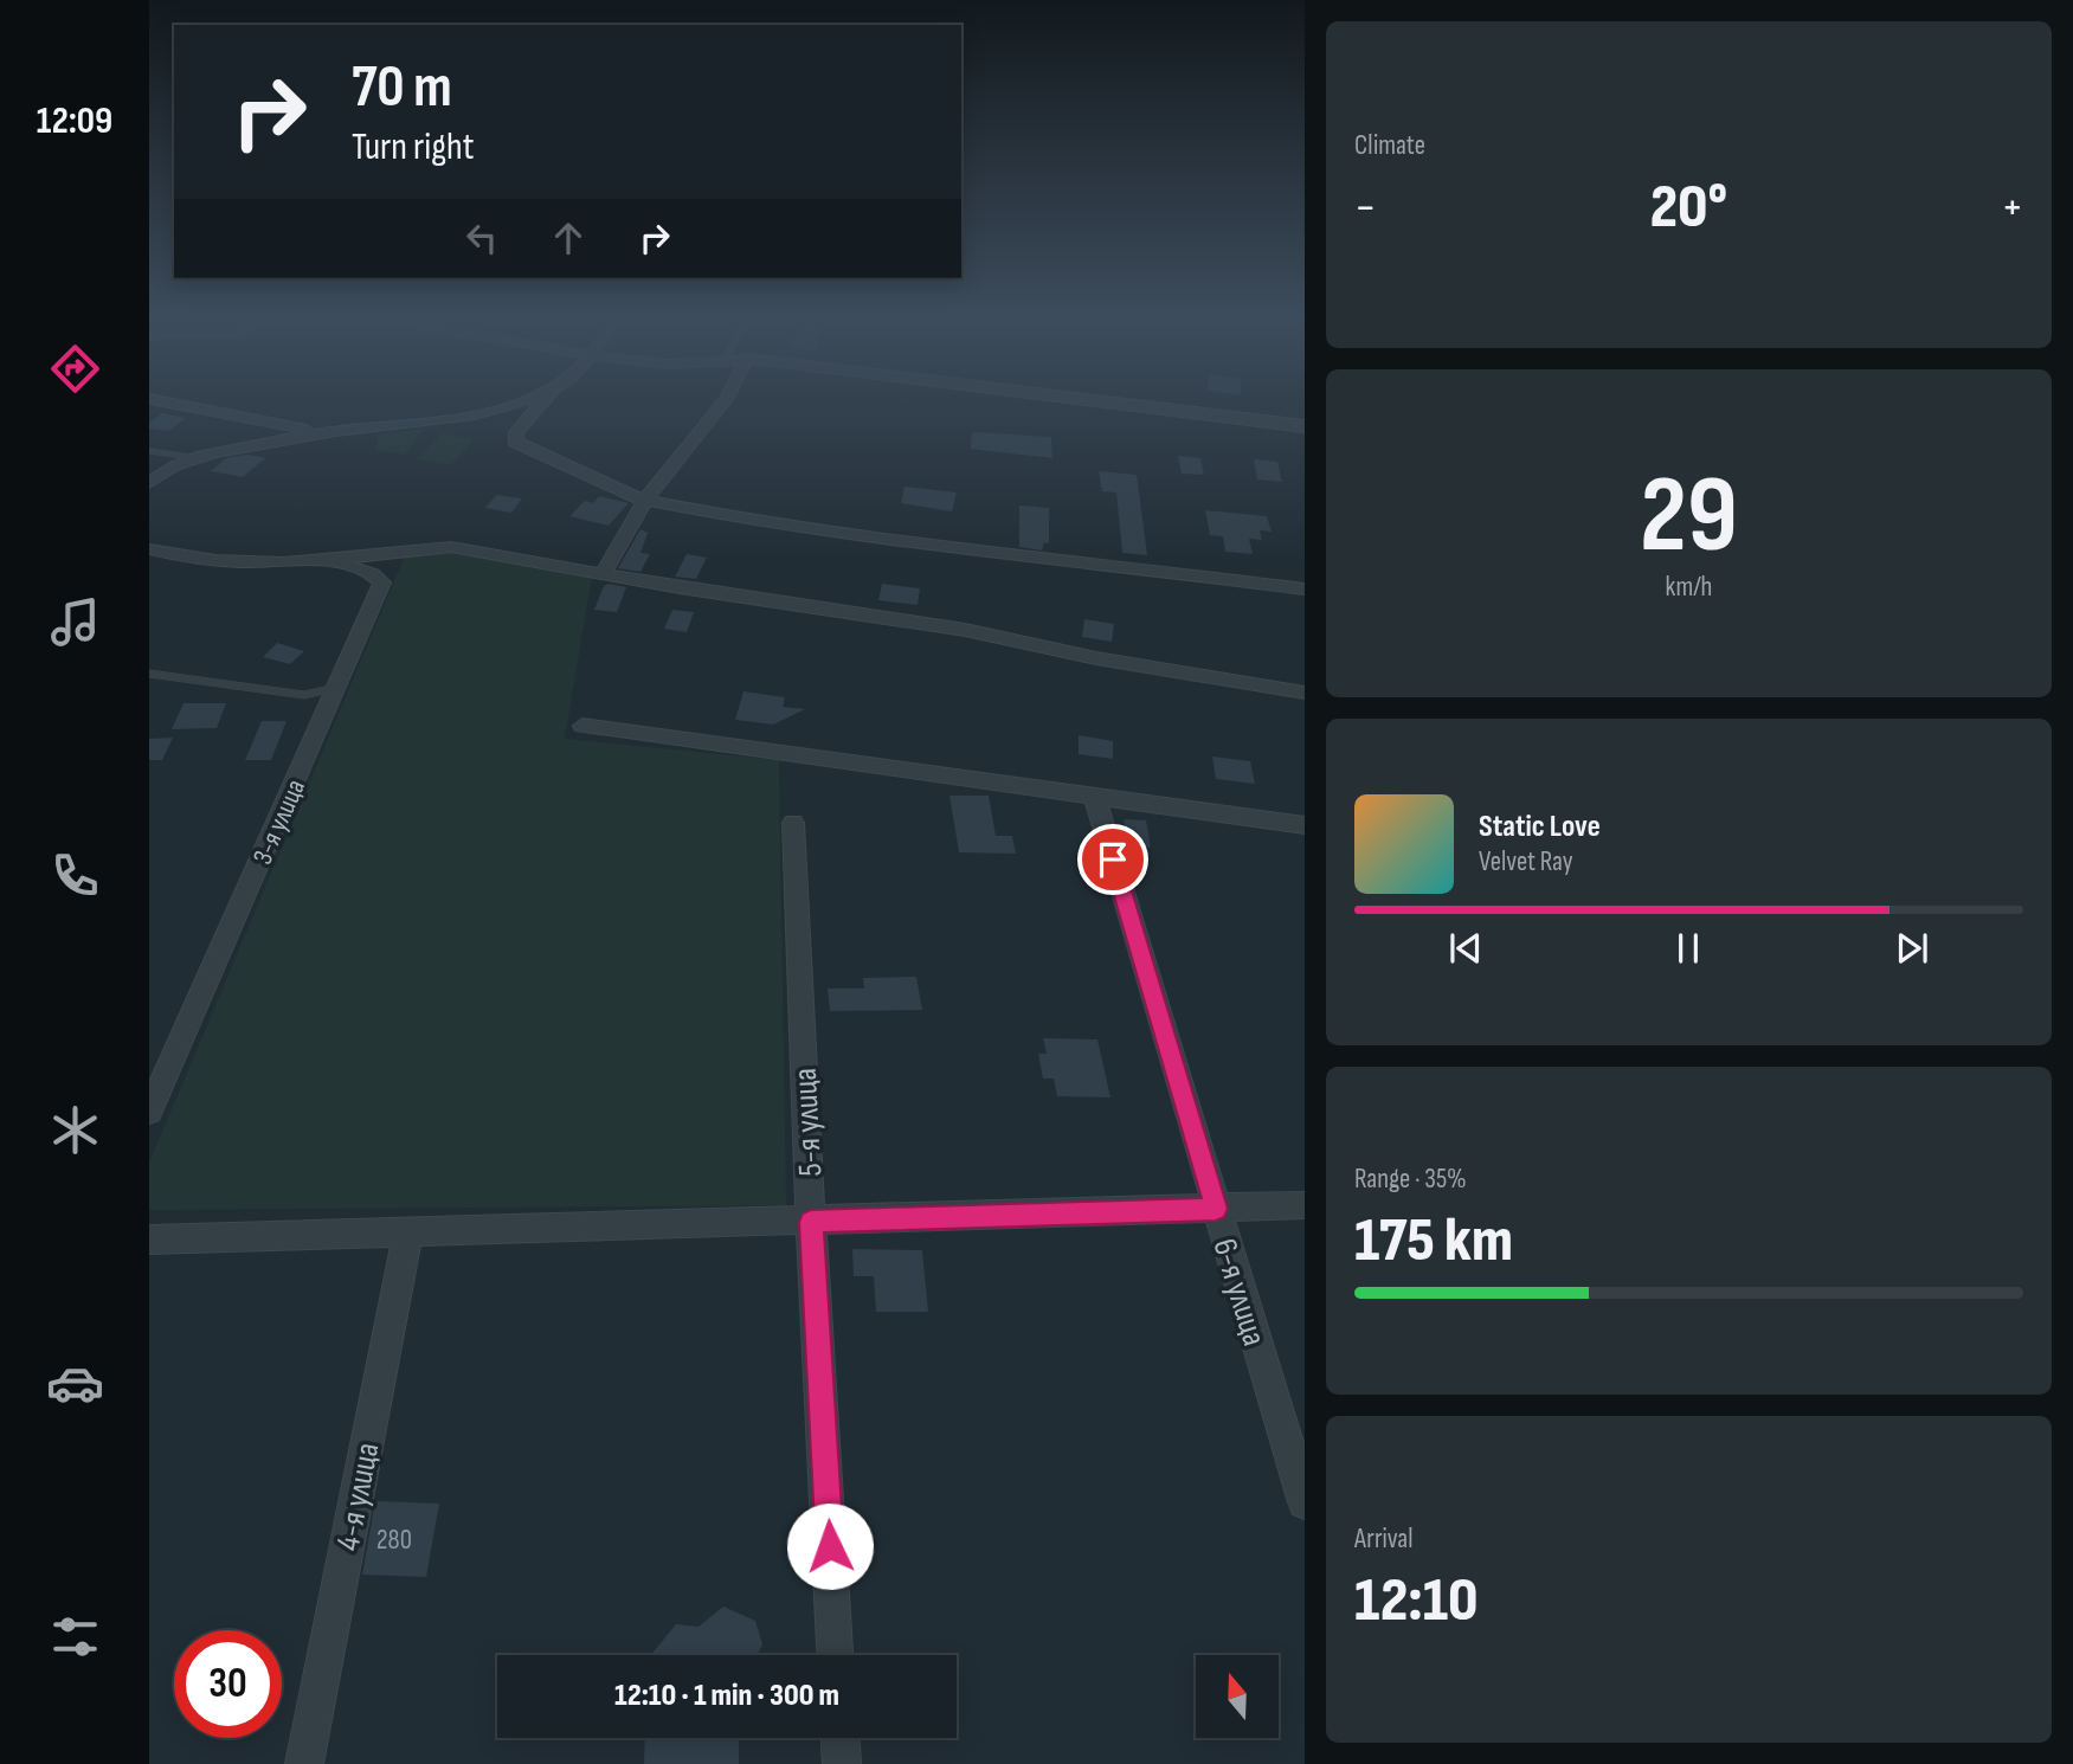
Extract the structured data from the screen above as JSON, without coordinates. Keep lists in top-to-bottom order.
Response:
{
  "streets": {
    "street": [
      "3-я улица",
      "5-я улица",
      "6-я улица",
      "4-я улица"
    ]
  },
  "house_numbers": ["280"],
  "north": "top",
  "page": {
    "tabs": "12:09",
    "tile": [
      "Climate",
      ["29", "km/h"],
      ["Range · 35%", "175 km"],
      ["Arrival", "12:10"]
    ],
    "turn": ["70 m", "Turn right"],
    "heat": ["−", "20°", "+"],
    "song": ["Static Love", "Velvet Ray"],
    "limit": "30",
    "trip": "12:10 · 1 min · 300 m"
  }
}
